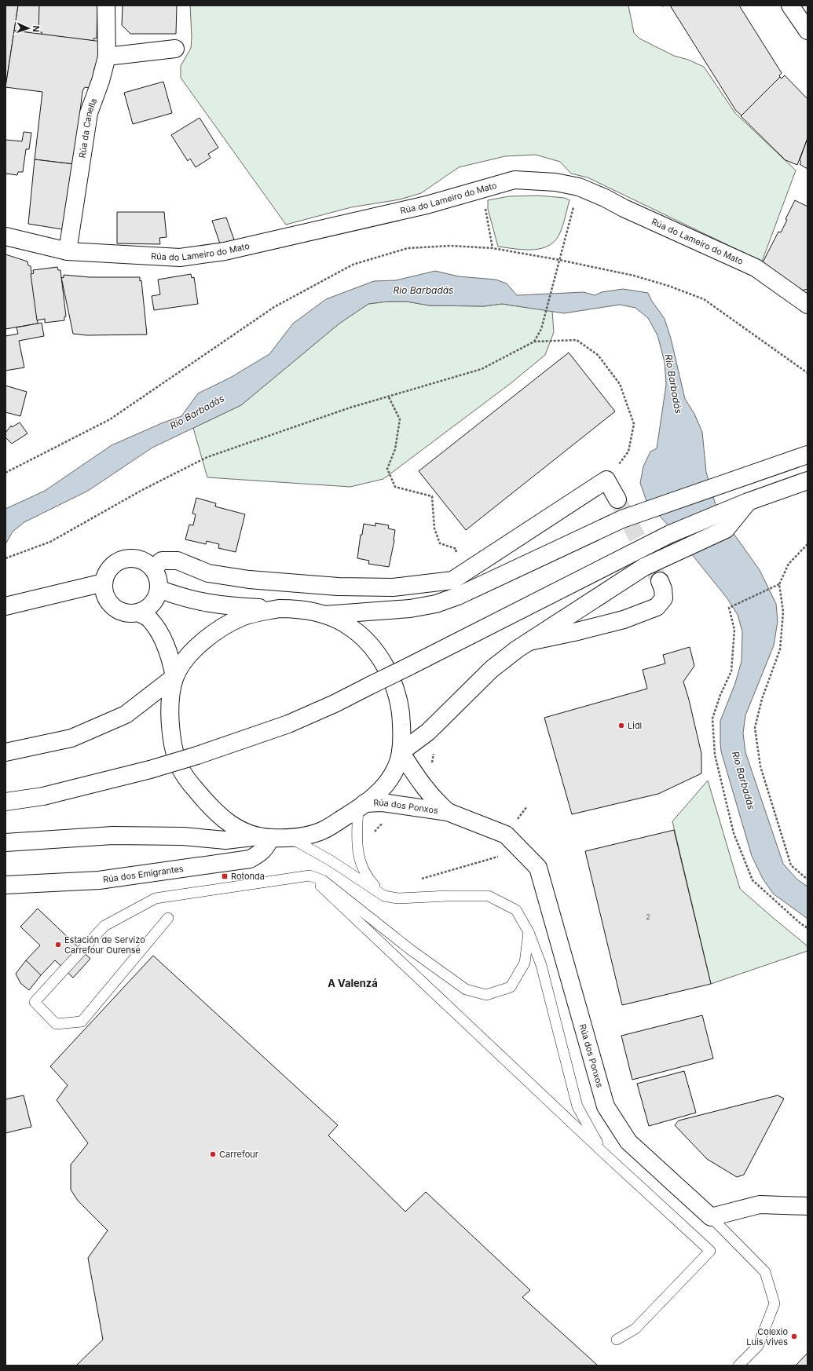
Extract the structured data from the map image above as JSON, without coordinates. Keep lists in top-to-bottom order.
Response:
{
  "streets": {
    "street": [
      "Rúa da Canella",
      "Rúa do Lameiro do Mato",
      "Rúa dos Ponxos",
      "Rúa dos Emigrantes"
    ]
  },
  "crossings": [
    ["Rúa da Canella", "Rúa do Lameiro do Mato"]
  ],
  "districts": ["A Valenzá"],
  "water": ["Rio Barbadás", "Río Barbadás"],
  "places": {
    "other": [
      "Lidl",
      "Estación de Servizo Carrefour Ourense",
      "Carrefour",
      "Colexio Luis Vives"
    ],
    "transit": ["Rotonda"]
  },
  "house_numbers": ["2"],
  "north": "right"
}
